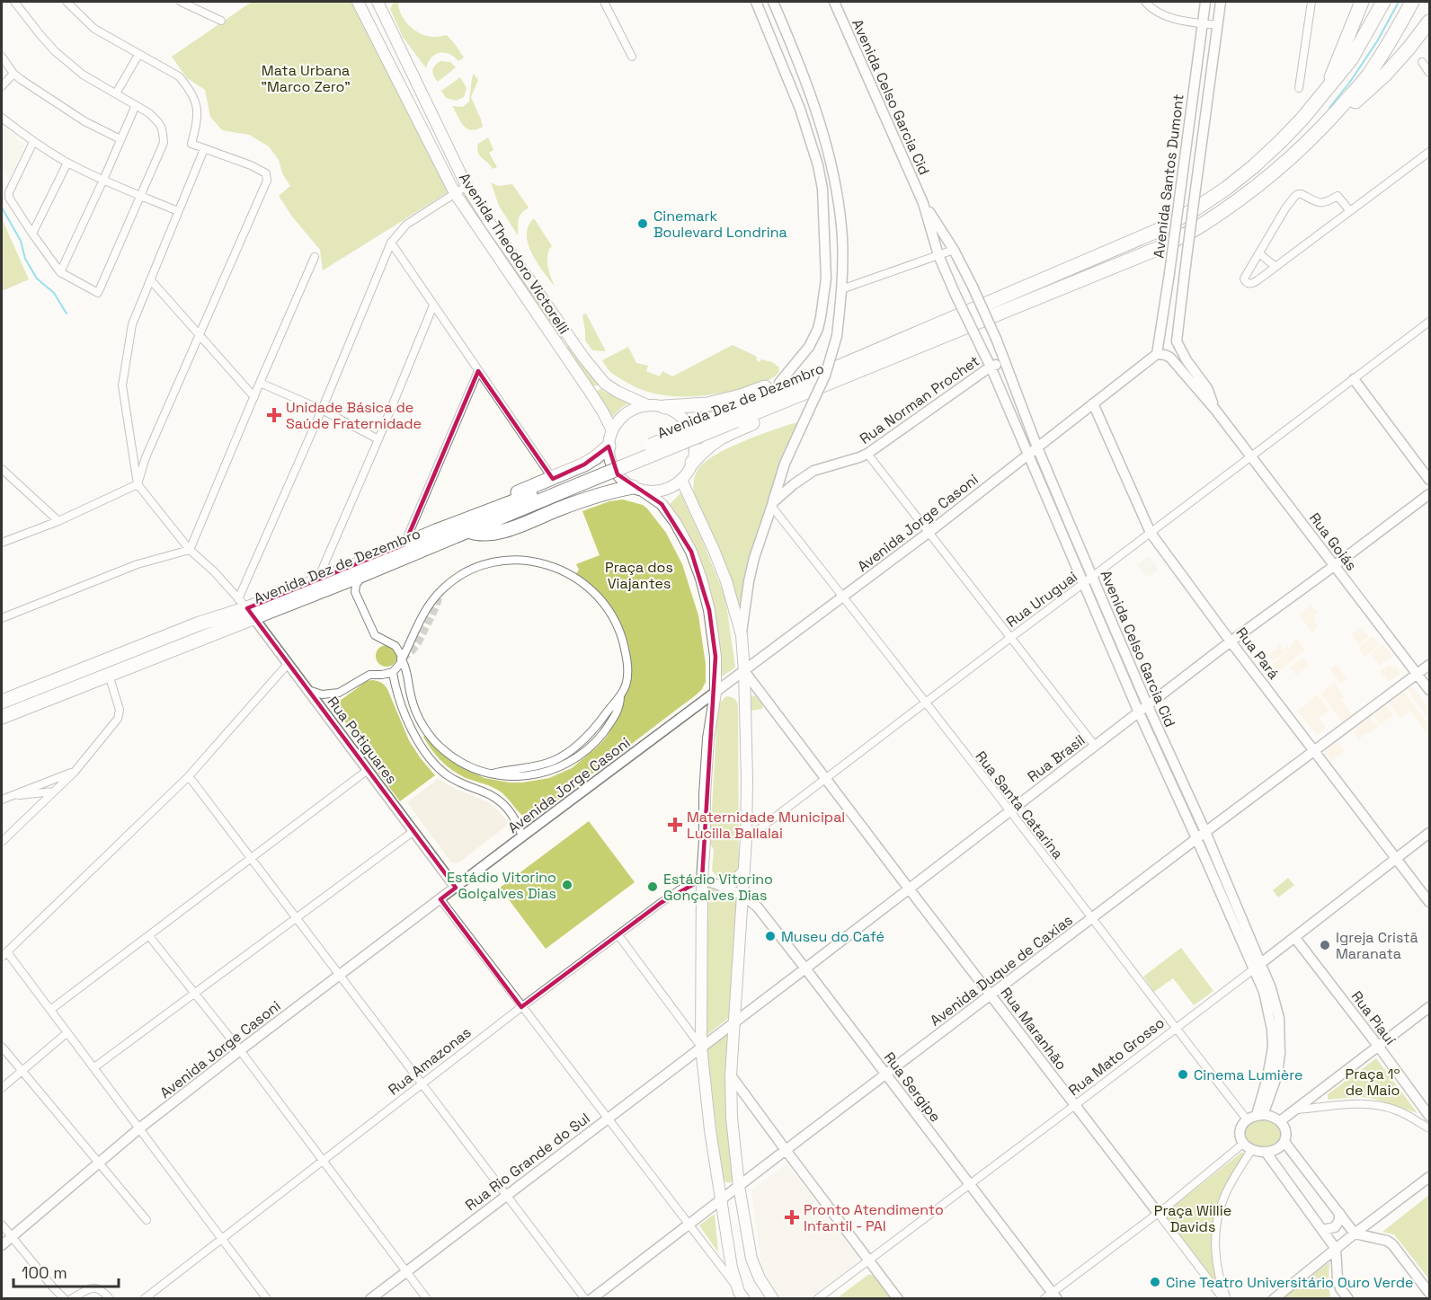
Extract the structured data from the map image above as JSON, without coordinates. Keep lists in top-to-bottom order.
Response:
{
  "streets": {
    "highway": ["Avenida Dez de Dezembro"],
    "main road": ["Avenida Theodoro Victorelli"],
    "street": [
      "Avenida Celso Garcia Cid",
      "Avenida Santos Dumont",
      "Rua Norman Prochet",
      "Avenida Jorge Casoni",
      "Rua Goiás",
      "Rua Uruguai",
      "Rua Pará",
      "Rua Potiguares",
      "Rua Brasil",
      "Rua Santa Catarina",
      "Avenida Duque de Caxias",
      "Rua Piauí",
      "Rua Maranhão",
      "Rua Mato Grosso",
      "Rua Amazonas",
      "Rua Sergipe",
      "Rua Rio Grande do Sul"
    ]
  },
  "crossings": [
    ["Avenida Celso Garcia Cid", "Rua Norman Prochet"],
    ["Avenida Celso Garcia Cid", "Avenida Jorge Casoni"],
    ["Avenida Celso Garcia Cid", "Rua Uruguai"],
    ["Avenida Celso Garcia Cid", "Rua Brasil"],
    ["Avenida Celso Garcia Cid", "Rua Santa Catarina"],
    ["Avenida Celso Garcia Cid", "Avenida Duque de Caxias"],
    ["Avenida Celso Garcia Cid", "Rua Mato Grosso"],
    ["Avenida Santos Dumont", "Avenida Jorge Casoni"],
    ["Avenida Santos Dumont", "Rua Goiás"],
    ["Rua Norman Prochet", "Rua Santa Catarina"],
    ["Avenida Dez de Dezembro", "Rua Potiguares"],
    ["Avenida Jorge Casoni", "Rua Goiás"],
    ["Avenida Jorge Casoni", "Rua Pará"],
    ["Avenida Jorge Casoni", "Rua Potiguares"],
    ["Avenida Jorge Casoni", "Rua Santa Catarina"],
    ["Avenida Jorge Casoni", "Rua Maranhão"],
    ["Rua Goiás", "Rua Uruguai"],
    ["Rua Goiás", "Rua Brasil"],
    ["Rua Goiás", "Avenida Duque de Caxias"],
    ["Rua Uruguai", "Rua Pará"],
    ["Rua Uruguai", "Rua Santa Catarina"],
    ["Rua Uruguai", "Rua Maranhão"],
    ["Rua Pará", "Rua Brasil"],
    ["Rua Pará", "Avenida Duque de Caxias"],
    ["Rua Pará", "Rua Mato Grosso"],
    ["Rua Brasil", "Rua Santa Catarina"],
    ["Rua Brasil", "Rua Maranhão"],
    ["Rua Brasil", "Rua Sergipe"],
    ["Rua Brasil", "Rua Rio Grande do Sul"],
    ["Rua Santa Catarina", "Avenida Duque de Caxias"],
    ["Rua Santa Catarina", "Rua Mato Grosso"],
    ["Avenida Duque de Caxias", "Rua Maranhão"],
    ["Avenida Duque de Caxias", "Rua Sergipe"],
    ["Rua Piauí", "Rua Mato Grosso"],
    ["Rua Maranhão", "Rua Mato Grosso"],
    ["Rua Mato Grosso", "Rua Sergipe"]
  ],
  "parks": [
    "Mata Urbana \"Marco Zero\"",
    "Praça dos Viajantes",
    "Praça 1º de Maio",
    "Praça Willie Davids"
  ],
  "places": {
    "other": [
      "Cinemark Boulevard Londrina",
      "Estádio Vitorino Golçalves Dias",
      "Estádio Vitorino Gonçalves Dias",
      "Museu do Café",
      "Igreja Cristã Maranata",
      "Cinema Lumière",
      "Cine Teatro Universitário Ouro Verde"
    ],
    "health": ["Unidade Básica de Saúde Fraternidade", "Maternidade Municipal Lucilla Ballalai", "Pronto Atendimento Infantil - PAI"]
  },
  "scale_bar": "100 m"
}
